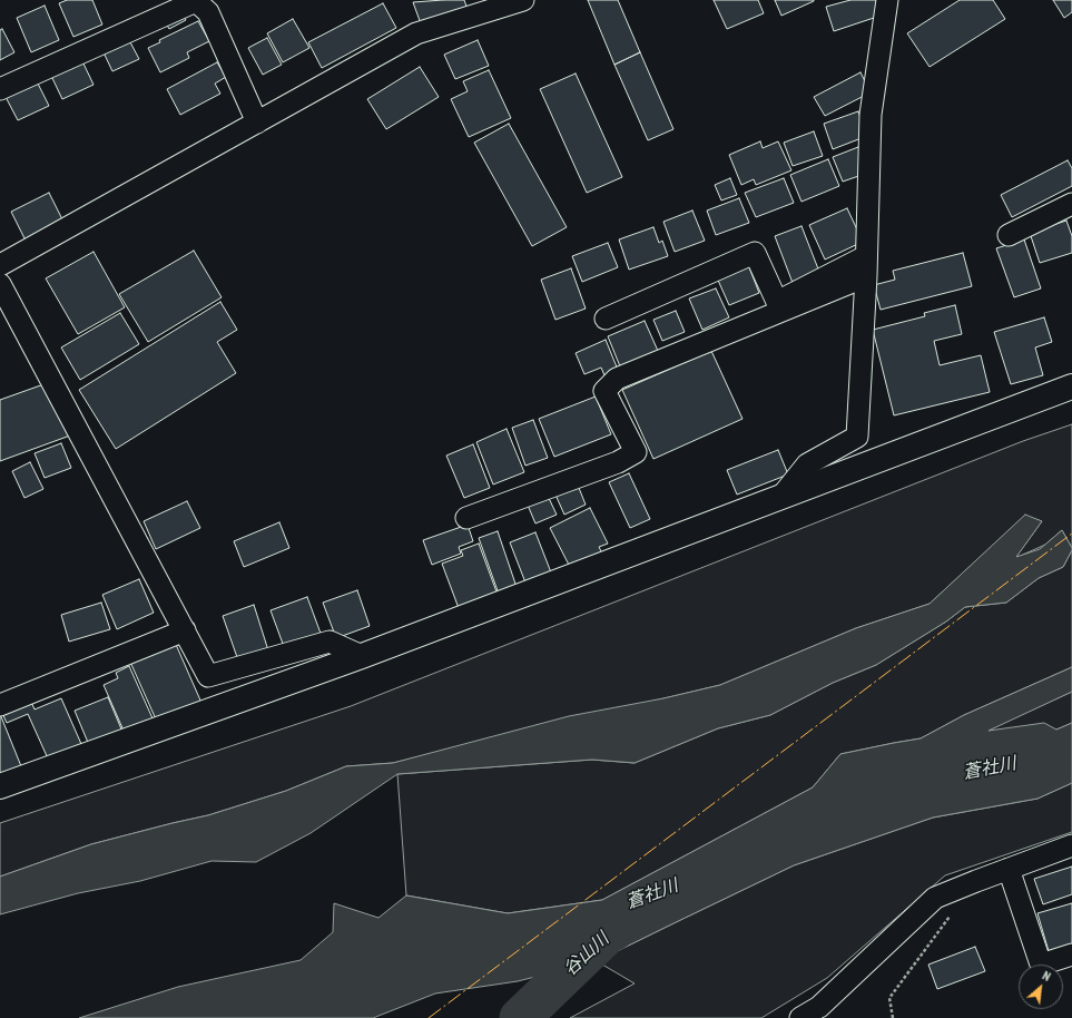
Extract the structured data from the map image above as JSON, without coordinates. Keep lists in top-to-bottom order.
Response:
{
  "water": ["蒼社川", "谷山川"],
  "north": "top right"
}
